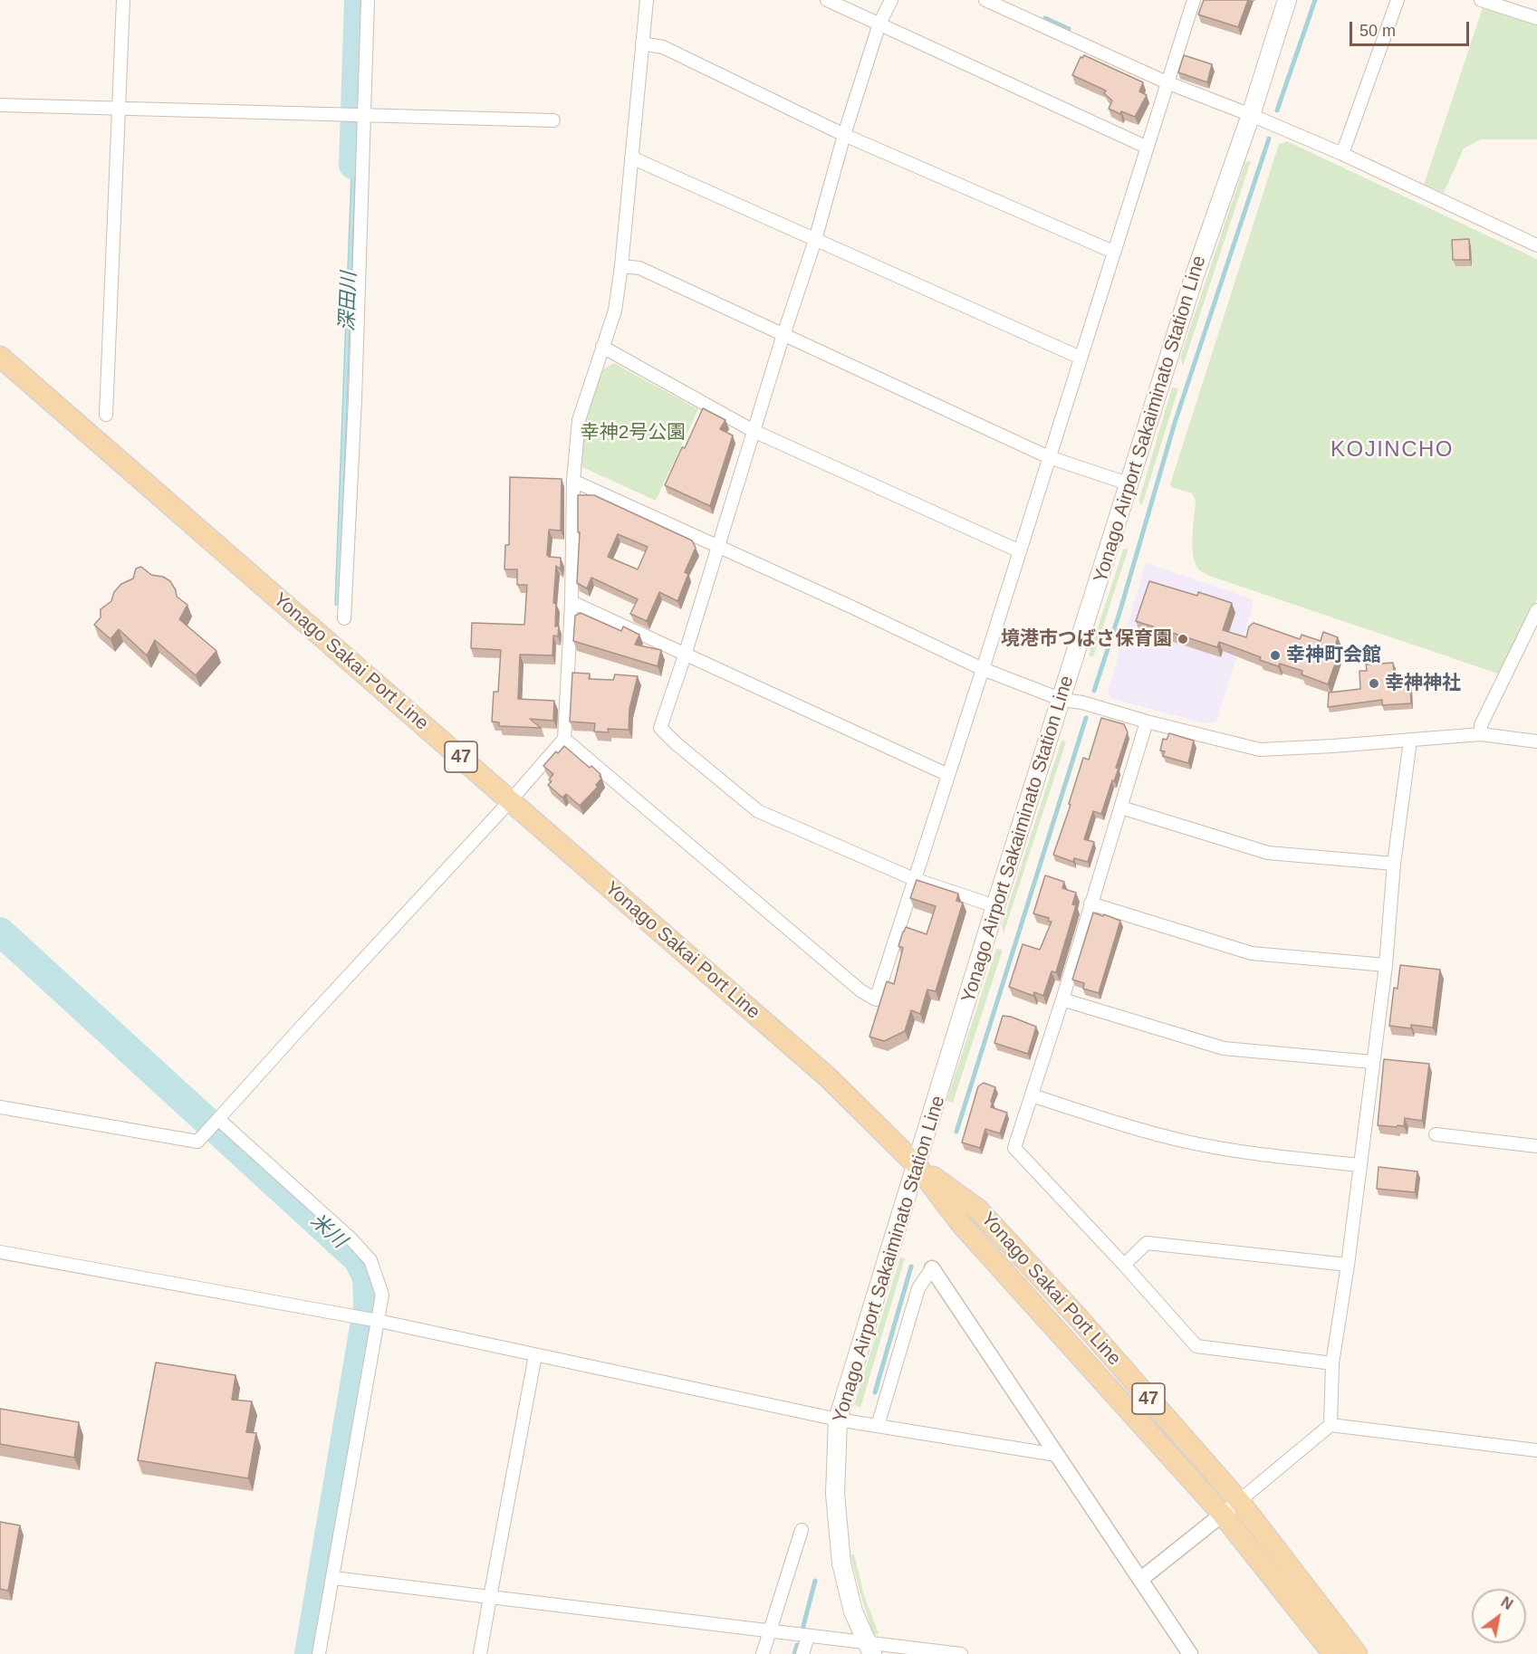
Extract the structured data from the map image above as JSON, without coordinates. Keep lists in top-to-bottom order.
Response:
{
  "streets": {
    "main road": ["Yonago Airport Sakaiminato Station Line", "Yonago Sakai Port Line", "47"]
  },
  "crossings": [
    ["Yonago Airport Sakaiminato Station Line", "Yonago Sakai Port Line"]
  ],
  "districts": ["KOJINCHO"],
  "water": ["深田川", "米川"],
  "parks": ["幸神2号公園"],
  "places": ["境港市つばさ保育園", "幸神町会館", "幸神神社"],
  "scale_bar": "50 m",
  "north": "top right"
}
